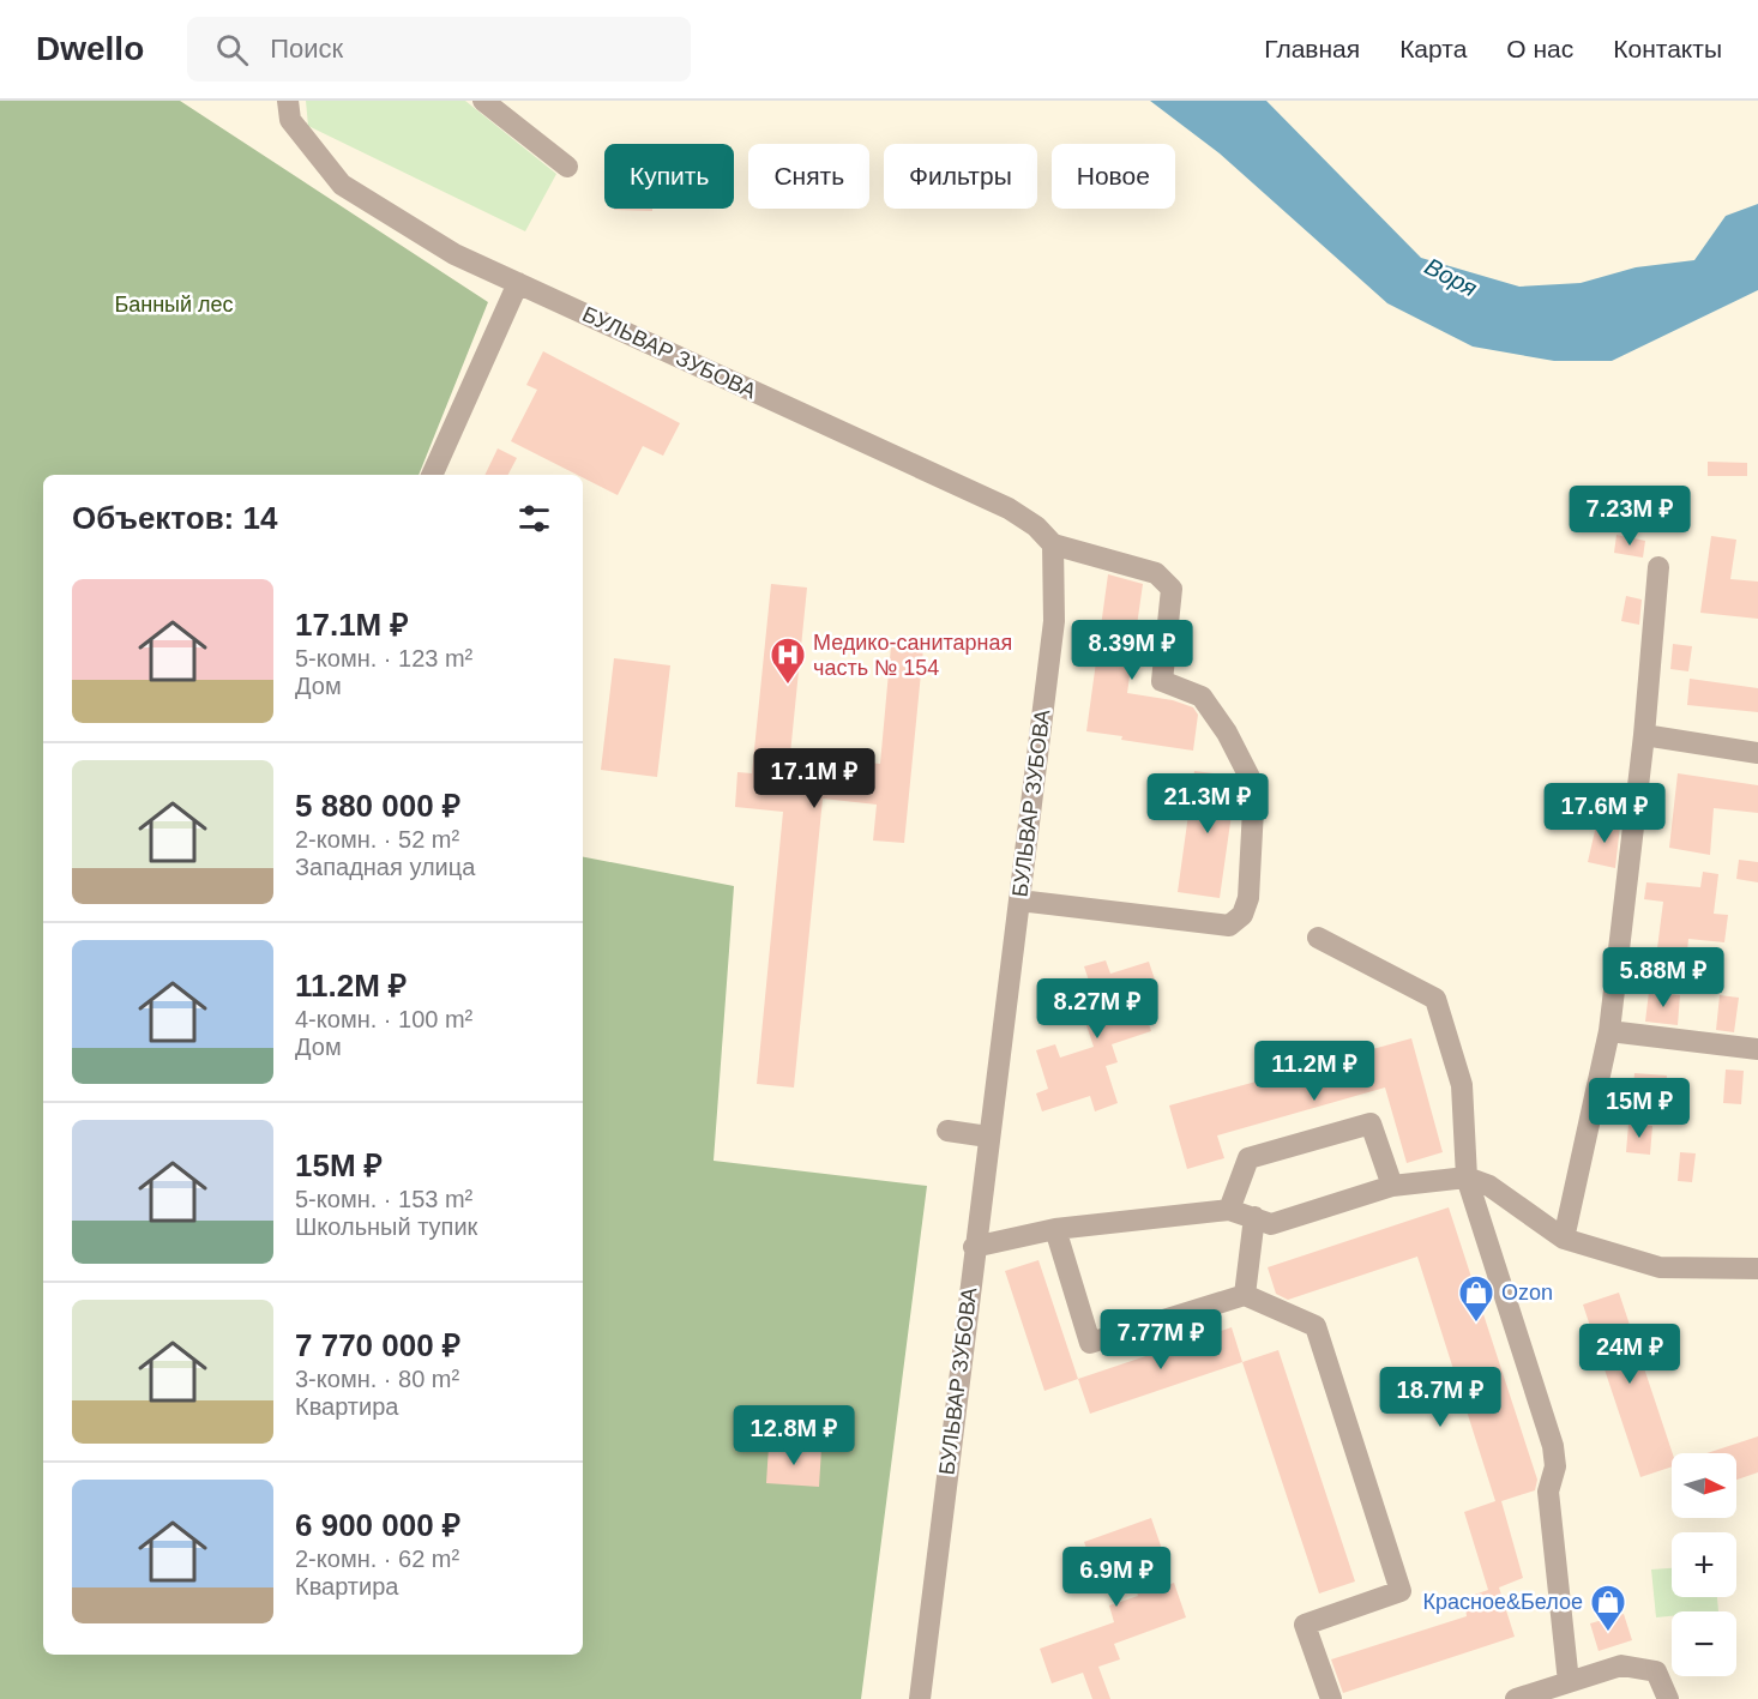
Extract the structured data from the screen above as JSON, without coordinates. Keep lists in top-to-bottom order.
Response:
{
  "streets": {
    "street": ["БУЛЬВАР ЗУБОВА"]
  },
  "water": ["Воря"],
  "parks": ["Банный лес"],
  "places": {
    "hospital": ["Медико-санитарная часть № 154"],
    "shop": ["Ozon", "Красное&Белое"]
  },
  "north": "right",
  "page": {
    "header": "Dwello",
    "search": "Поиск",
    "nav": [
      "Главная",
      "Карта",
      "О нас",
      "Контакты"
    ],
    "chip": [
      "Купить",
      "Снять",
      "Фильтры",
      "Новое"
    ],
    "heading": "Объектов: 14",
    "price": [
      "7.23M ₽",
      "8.39M ₽",
      "17.1M ₽",
      "21.3M ₽",
      "17.6M ₽",
      "5.88M ₽",
      "8.27M ₽",
      "11.2M ₽",
      "15M ₽",
      "7.77M ₽",
      "24M ₽",
      "18.7M ₽",
      "12.8M ₽",
      "6.9M ₽"
    ],
    "list": [
      {
        "name": "17.1M ₽",
        "note": "5-комн. · 123 m² · Дом"
      },
      {
        "name": "5 880 000 ₽",
        "note": "2-комн. · 52 m² · Западная улица"
      },
      {
        "name": "11.2M ₽",
        "note": "4-комн. · 100 m² · Дом"
      },
      {
        "name": "15M ₽",
        "note": "5-комн. · 153 m² · Школьный тупик"
      },
      {
        "name": "7 770 000 ₽",
        "note": "3-комн. · 80 m² · Квартира"
      },
      {
        "name": "6 900 000 ₽",
        "note": "2-комн. · 62 m² · Квартира"
      }
    ],
    "map_buttons": ["+", "−"]
  }
}
